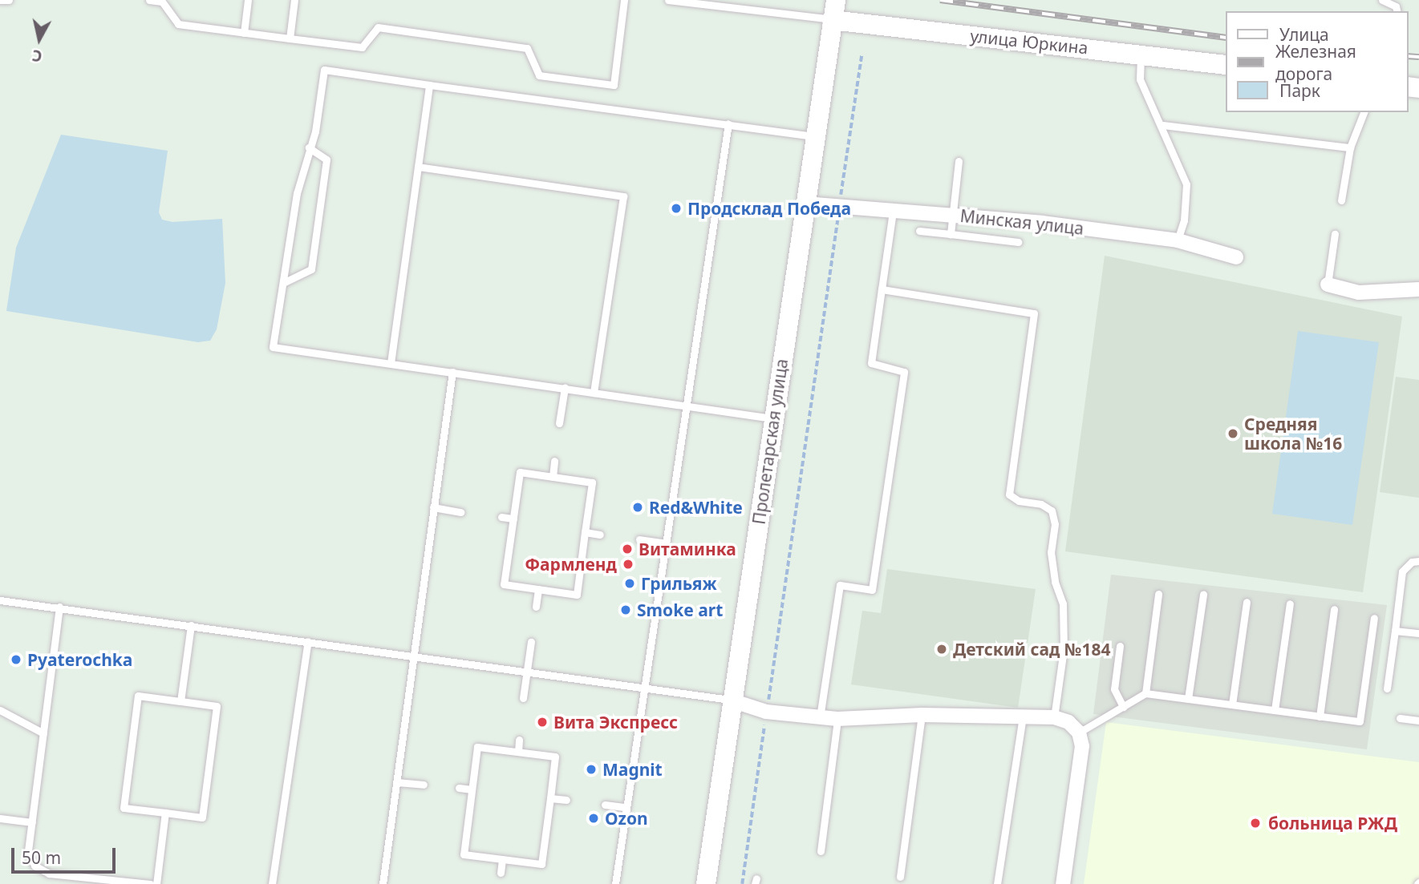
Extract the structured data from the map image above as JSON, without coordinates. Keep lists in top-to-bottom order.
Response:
{
  "streets": {
    "main road": ["улица Юркина", "Пролетарская улица"],
    "street": ["Минская улица"]
  },
  "crossings": [
    ["улица Юркина", "Пролетарская улица"],
    ["Минская улица", "Пролетарская улица"]
  ],
  "places": [
    "Продсклад Победа",
    "Средняя школа №16",
    "Red&White",
    "Витаминка",
    "Фармленд",
    "Грильяж",
    "Smoke art",
    "Детский сад №184",
    "Pyaterochka",
    "Вита Экспресс",
    "Magnit",
    "Ozon",
    "больница РЖД"
  ],
  "legend": ["Улица", "Железная дорога", "Парк"],
  "scale_bar": "50 m",
  "north": "bottom"
}
